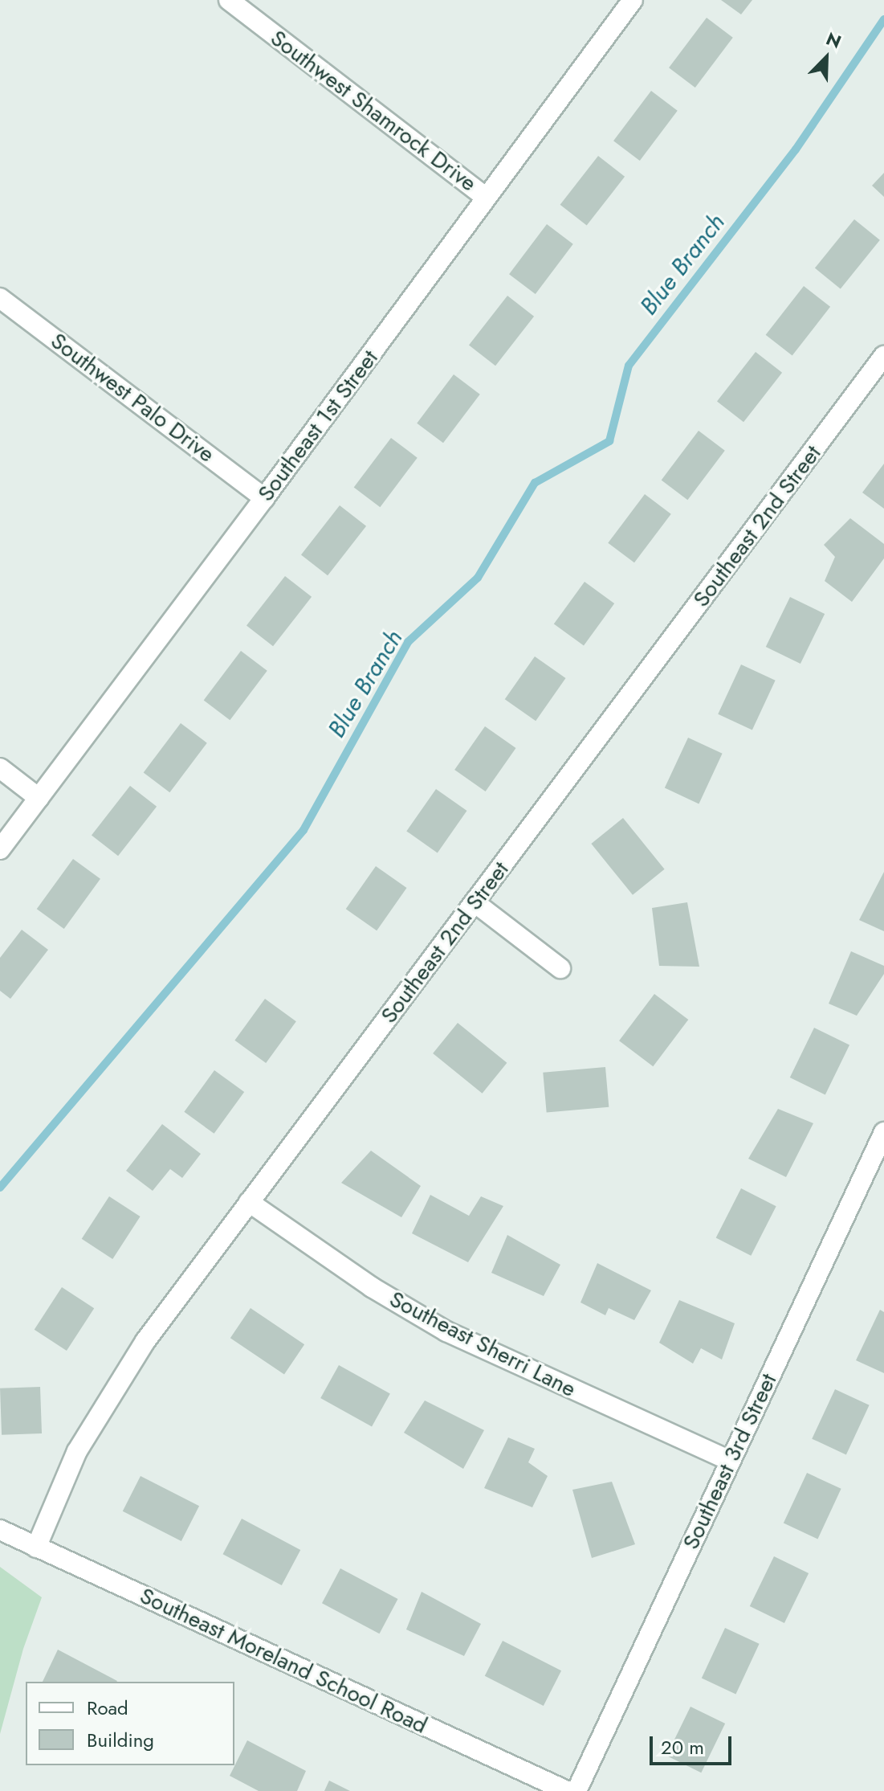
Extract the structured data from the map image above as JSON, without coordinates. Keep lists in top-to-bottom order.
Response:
{
  "streets": {
    "street": [
      "Southwest Shamrock Drive",
      "Southwest Palo Drive",
      "Southeast 1st Street",
      "Southeast 2nd Street",
      "Southeast Sherri Lane",
      "Southeast 3rd Street",
      "Southeast Moreland School Road"
    ]
  },
  "crossings": [
    ["Southwest Shamrock Drive", "Southeast 1st Street"],
    ["Southwest Palo Drive", "Southeast 1st Street"],
    ["Southeast 2nd Street", "Southeast Sherri Lane"],
    ["Southeast 2nd Street", "Southeast Moreland School Road"],
    ["Southeast Sherri Lane", "Southeast 3rd Street"]
  ],
  "water": ["Blue Branch"],
  "legend": ["Road", "Building"],
  "scale_bar": "20 m",
  "north": "top right"
}
